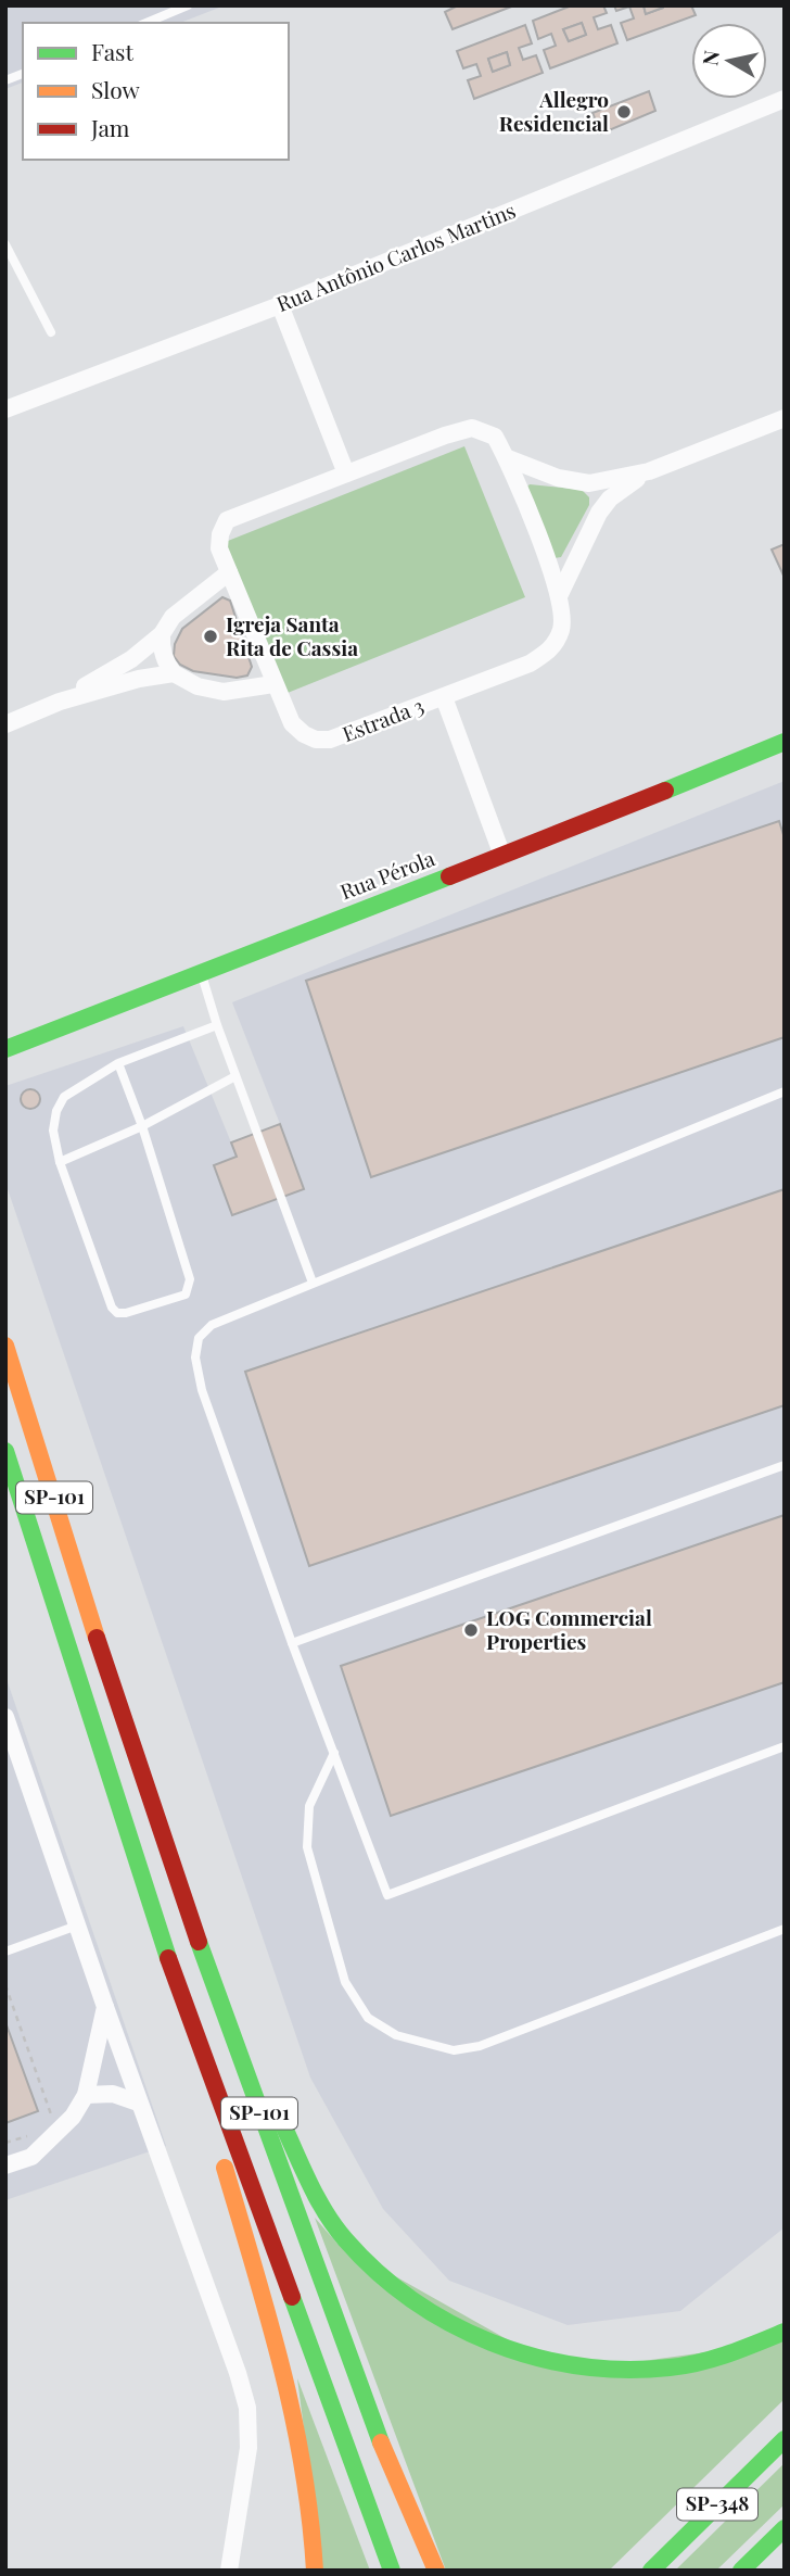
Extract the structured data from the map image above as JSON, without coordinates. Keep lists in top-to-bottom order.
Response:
{
  "streets": {
    "main road": ["Rua Pérola", "SP-101", "SP-348"],
    "street": ["Rua Antônio Carlos Martins", "Estrada 3"]
  },
  "places": ["Allegro Residencial", "Igreja Santa Rita de Cassia", "LOG Commercial Properties"],
  "legend": ["Fast", "Slow", "Jam"],
  "north": "left"
}
